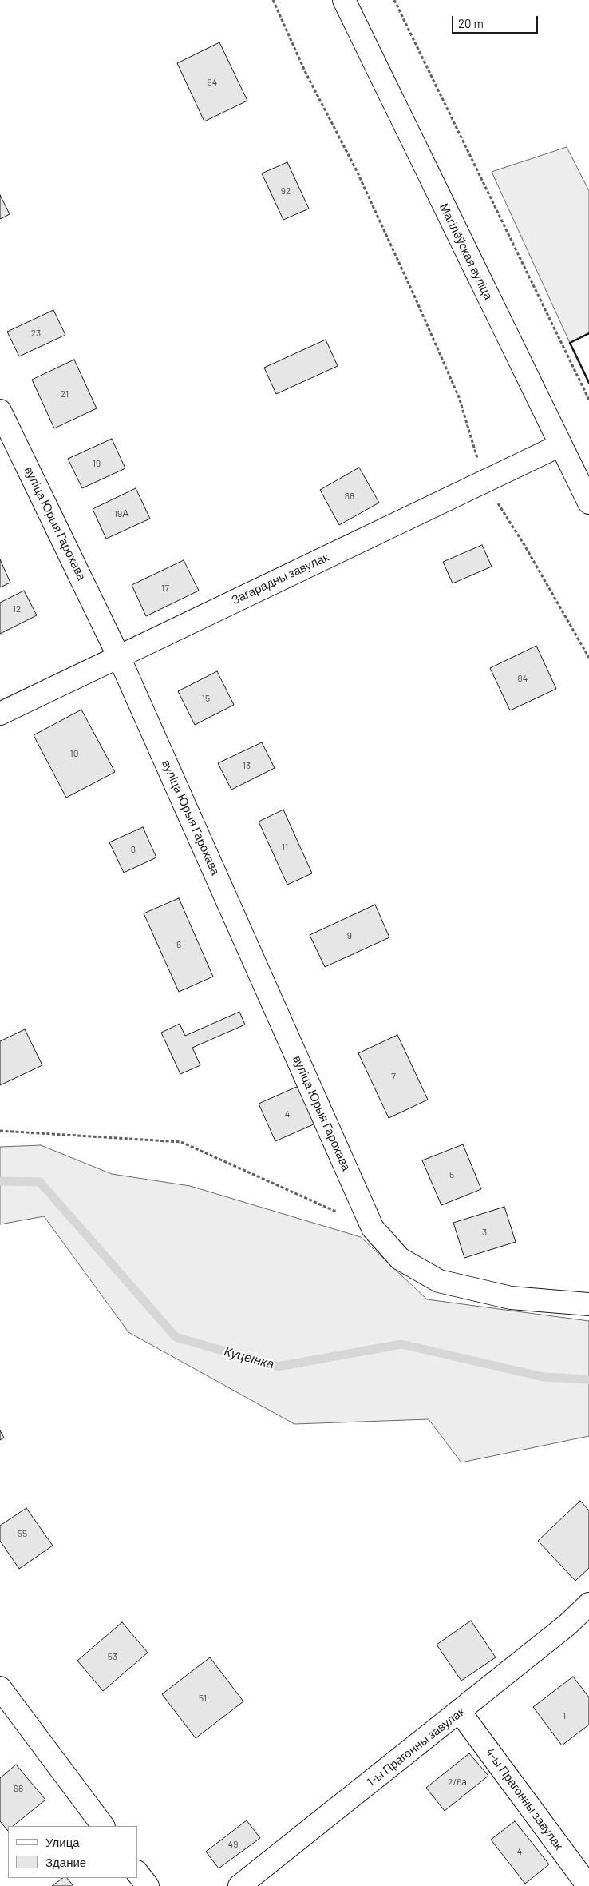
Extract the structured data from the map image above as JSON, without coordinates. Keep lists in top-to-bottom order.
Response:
{
  "streets": {
    "street": [
      "Магілёўская вуліца",
      "вуліца Юрыя Гарохава",
      "Загарадны завулак",
      "1-ы Прагонны завулак",
      "4-ы Прагонны завулак"
    ]
  },
  "crossings": [
    ["Магілёўская вуліца", "Загарадны завулак"],
    ["вуліца Юрыя Гарохава", "Загарадны завулак"],
    ["1-ы Прагонны завулак", "4-ы Прагонны завулак"]
  ],
  "water": ["Куцеінка"],
  "house_numbers": [
    "94",
    "92",
    "23",
    "21",
    "19",
    "88",
    "19А",
    "17",
    "12",
    "84",
    "15",
    "10",
    "13",
    "11",
    "8",
    "9",
    "6",
    "7",
    "4",
    "5",
    "3",
    "55",
    "53",
    "51",
    "1",
    "2/6а",
    "68",
    "49",
    "4"
  ],
  "legend": ["Улица", "Здание"],
  "scale_bar": "20 m"
}
